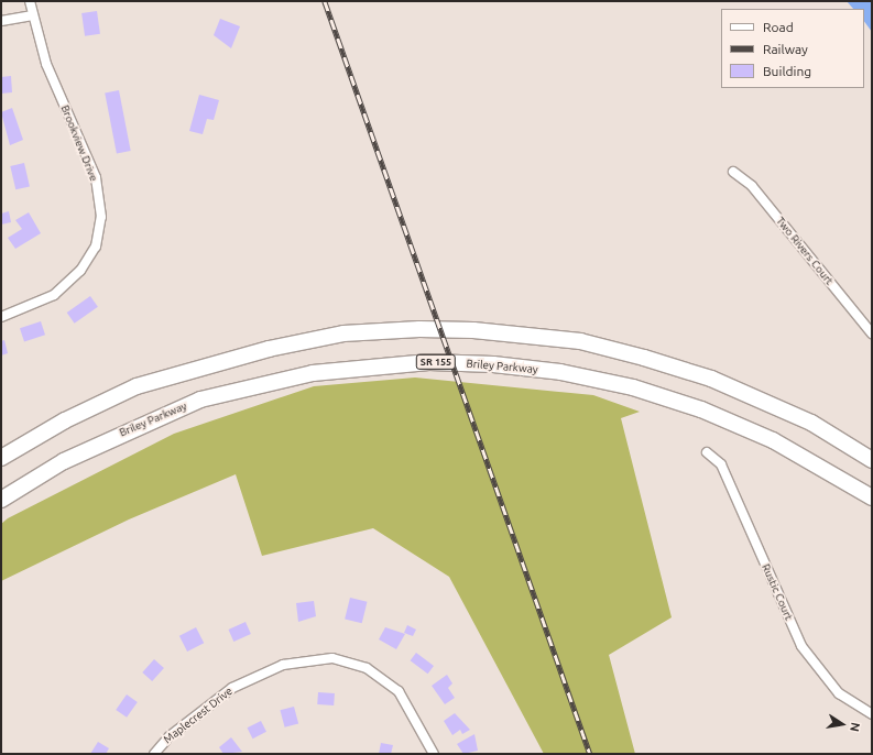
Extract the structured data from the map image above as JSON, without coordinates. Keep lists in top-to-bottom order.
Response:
{
  "streets": {
    "highway": ["SR 155", "Briley Parkway"],
    "street": [
      "Brookview Drive",
      "Two Rivers Court",
      "Rustic Court",
      "Maplecrest Drive"
    ]
  },
  "legend": ["Road", "Railway", "Building"],
  "north": "right"
}
